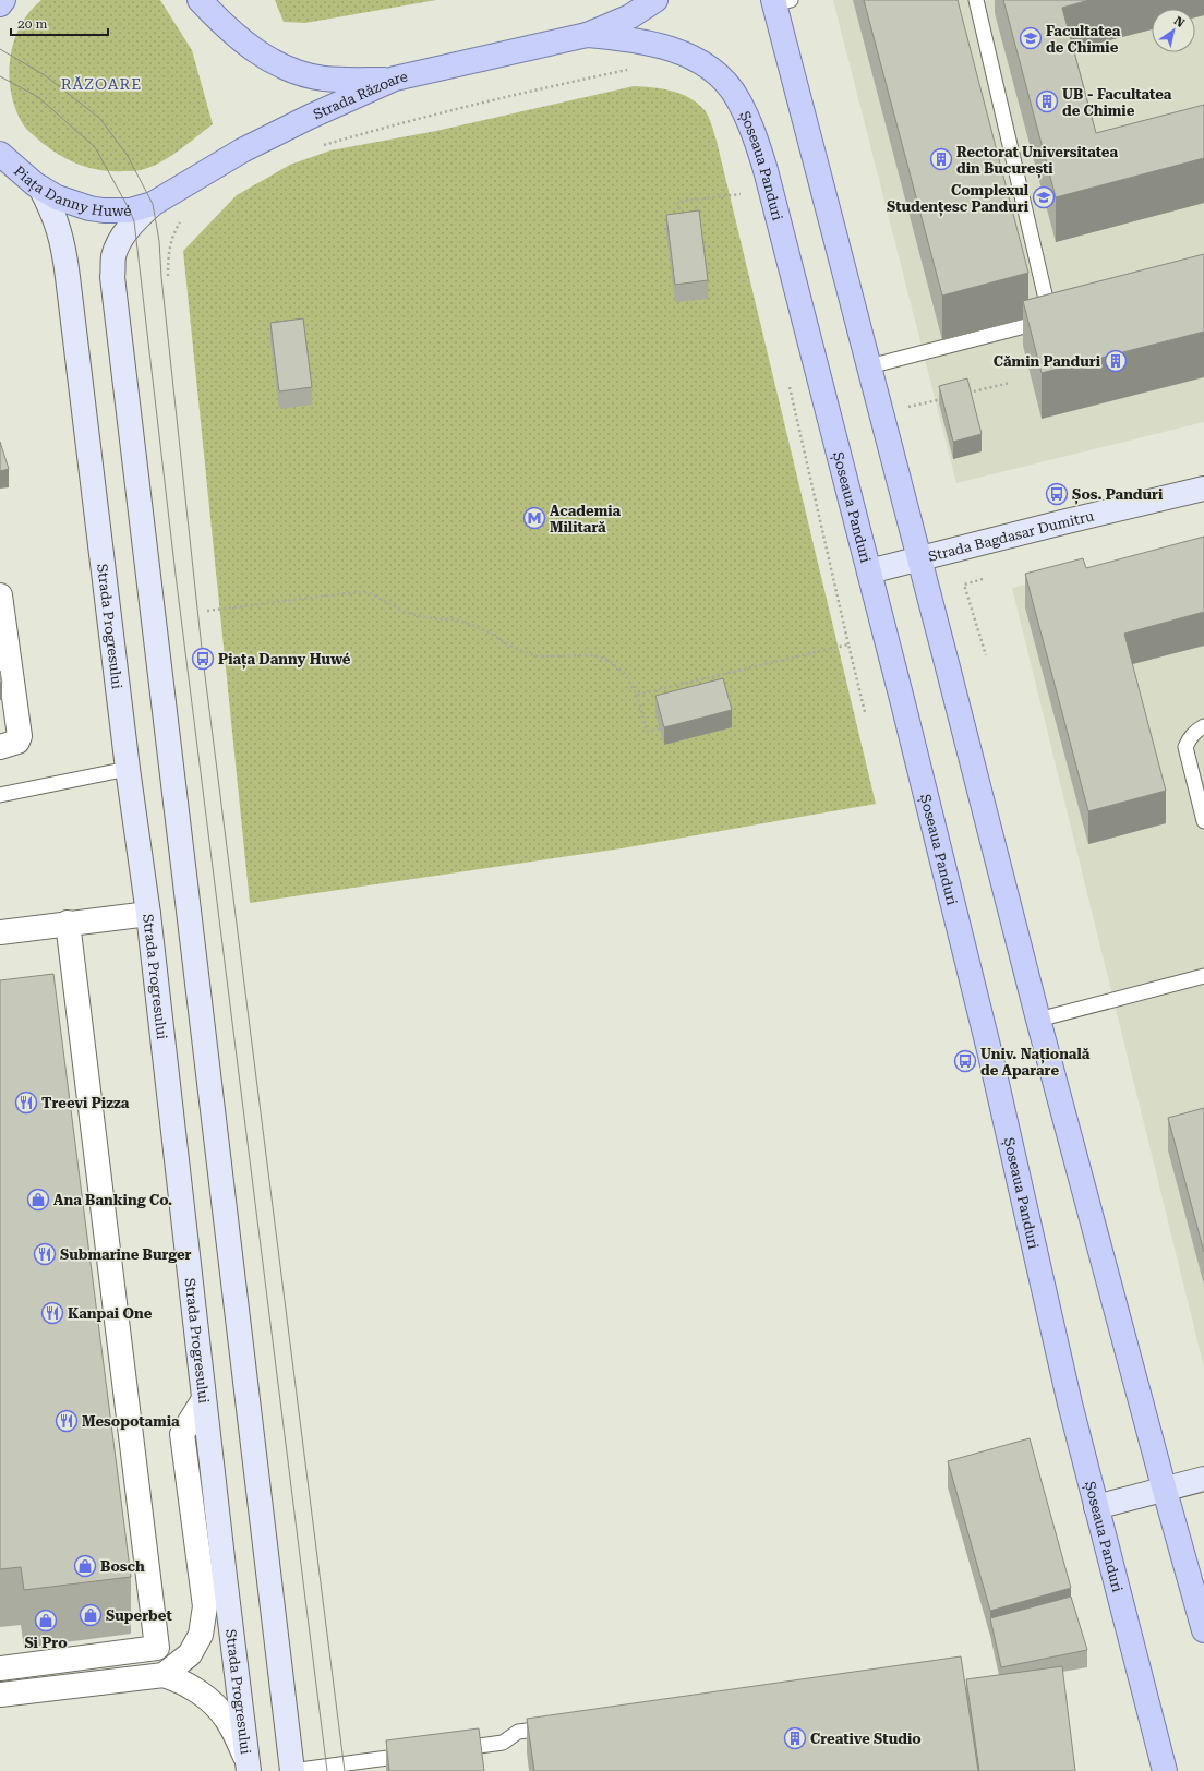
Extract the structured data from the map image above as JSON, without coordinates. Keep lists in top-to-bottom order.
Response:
{
  "streets": {
    "main road": [
      "Strada Răzoare",
      "Șoseaua Panduri",
      "Piața Danny Huwé",
      "Strada Bagdasar Dumitru",
      "Strada Progresului"
    ]
  },
  "crossings": [
    ["Strada Răzoare", "Șoseaua Panduri"],
    ["Strada Răzoare", "Piața Danny Huwé"],
    ["Șoseaua Panduri", "Strada Bagdasar Dumitru"],
    ["Piața Danny Huwé", "Strada Progresului"]
  ],
  "districts": ["RĂZOARE"],
  "places": {
    "school or university": ["Facultatea de Chimie", "Complexul Studențesc Panduri"],
    "building": [
      "UB - Facultatea de Chimie",
      "Rectorat Universitatea din București",
      "Cămin Panduri",
      "Creative Studio"
    ],
    "bus stop": ["Șos. Panduri", "Piața Danny Huwé", "Univ. Națională de Aparare"],
    "metro station": ["Academia Militară"],
    "restaurant": [
      "Treevi Pizza",
      "Submarine Burger",
      "Kanpai One",
      "Mesopotamia"
    ],
    "shop": [
      "Ana Banking Co.",
      "Bosch",
      "Superbet",
      "Si Pro"
    ]
  },
  "scale_bar": "20 m",
  "north": "top right"
}
